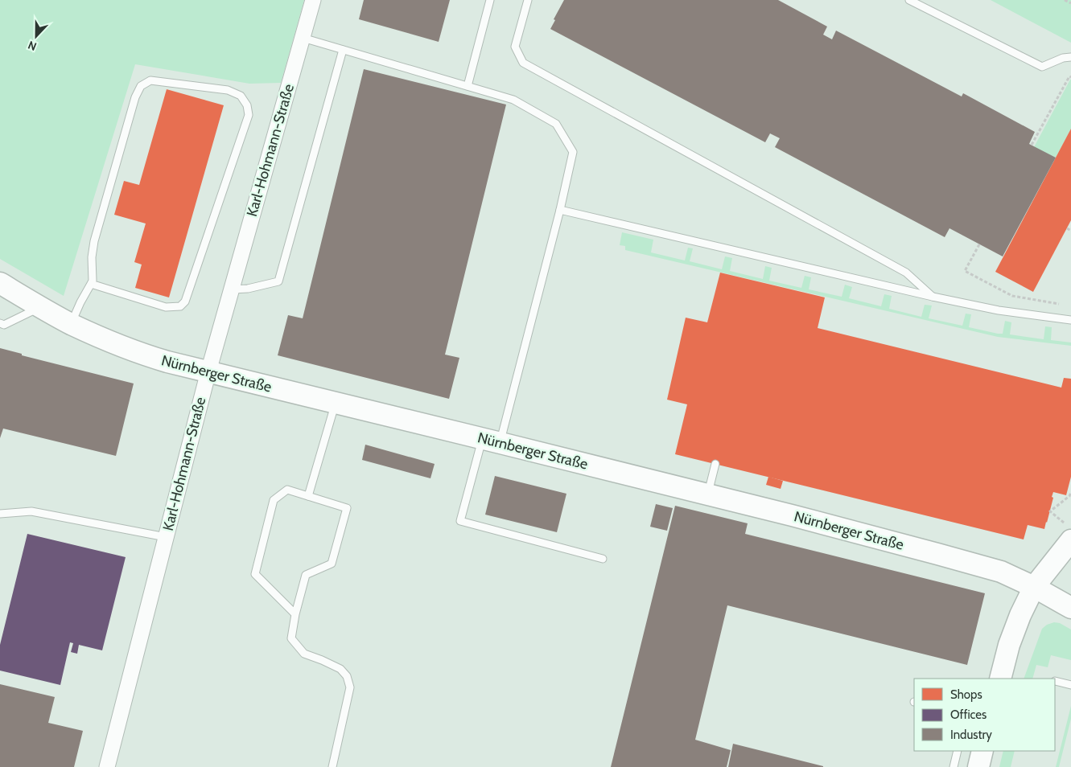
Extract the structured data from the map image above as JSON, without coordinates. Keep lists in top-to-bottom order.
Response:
{
  "streets": {
    "street": ["Karl-Hohmann-Straße", "Nürnberger Straße"]
  },
  "crossings": [
    ["Karl-Hohmann-Straße", "Nürnberger Straße"]
  ],
  "legend": ["Shops", "Offices", "Industry"],
  "north": "bottom"
}
